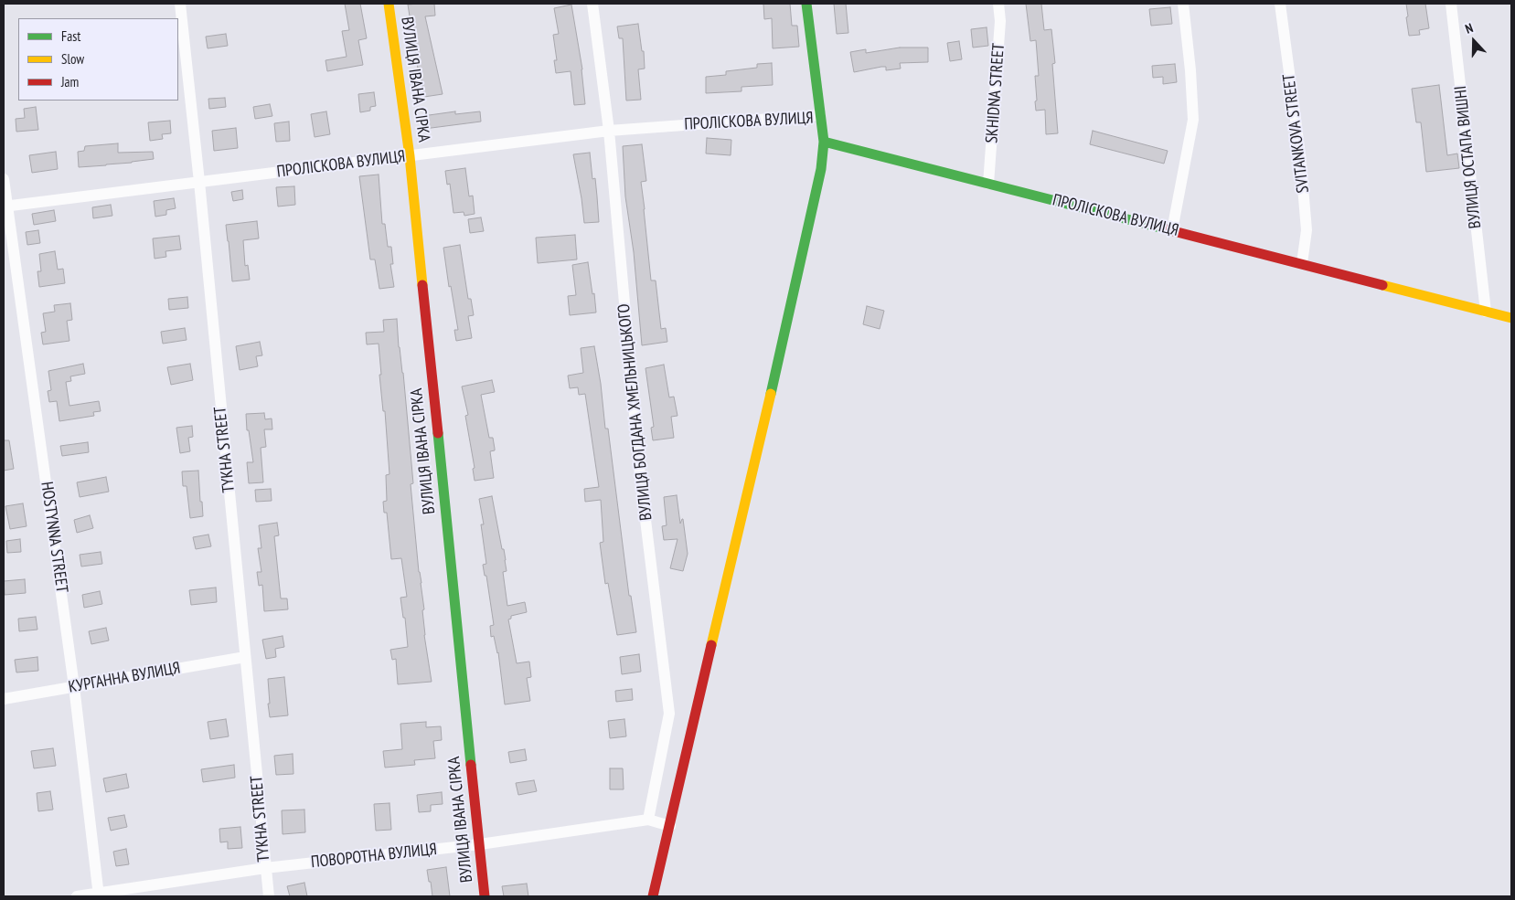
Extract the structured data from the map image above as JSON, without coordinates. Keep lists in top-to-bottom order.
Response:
{
  "streets": {
    "street": [
      "ВУЛИЦЯ ІВАНА СІРКА",
      "SKHIDNA STREET",
      "ПРОЛІСКОВА ВУЛИЦЯ",
      "SVITANKOVA STREET",
      "ВУЛИЦЯ ОСТАПА ВИШНІ",
      "ВУЛИЦЯ БОГДАНА ХМЕЛЬНИЦЬКОГО",
      "TYKHA STREET",
      "HOSTYNNA STREET",
      "КУРГАННА ВУЛИЦЯ",
      "ПОВОРОТНА ВУЛИЦЯ"
    ]
  },
  "crossings": [
    ["ВУЛИЦЯ ІВАНА СІРКА", "ПРОЛІСКОВА ВУЛИЦЯ"],
    ["ВУЛИЦЯ ІВАНА СІРКА", "ПОВОРОТНА ВУЛИЦЯ"],
    ["SKHIDNA STREET", "ПРОЛІСКОВА ВУЛИЦЯ"],
    ["ПРОЛІСКОВА ВУЛИЦЯ", "SVITANKOVA STREET"],
    ["ПРОЛІСКОВА ВУЛИЦЯ", "ВУЛИЦЯ ОСТАПА ВИШНІ"],
    ["ПРОЛІСКОВА ВУЛИЦЯ", "ВУЛИЦЯ БОГДАНА ХМЕЛЬНИЦЬКОГО"],
    ["ПРОЛІСКОВА ВУЛИЦЯ", "TYKHA STREET"],
    ["ПРОЛІСКОВА ВУЛИЦЯ", "HOSTYNNA STREET"],
    ["ВУЛИЦЯ БОГДАНА ХМЕЛЬНИЦЬКОГО", "ПОВОРОТНА ВУЛИЦЯ"],
    ["TYKHA STREET", "КУРГАННА ВУЛИЦЯ"],
    ["TYKHA STREET", "ПОВОРОТНА ВУЛИЦЯ"],
    ["HOSTYNNA STREET", "КУРГАННА ВУЛИЦЯ"],
    ["HOSTYNNA STREET", "ПОВОРОТНА ВУЛИЦЯ"]
  ],
  "legend": ["Fast", "Slow", "Jam"],
  "north": "top"
}
